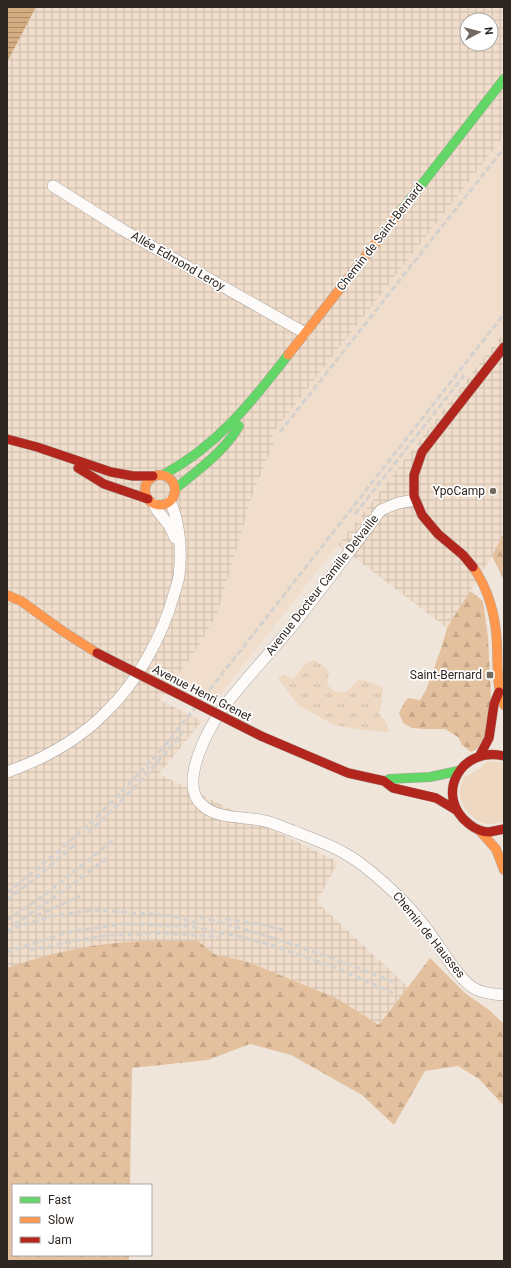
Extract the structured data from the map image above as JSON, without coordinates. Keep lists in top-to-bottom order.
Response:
{
  "streets": {
    "main road": ["Chemin de Saint-Bernard", "Avenue Henri Grenet"],
    "street": ["Allée Edmond Leroy", "Avenue Docteur Camille Delvaille", "Chemin de Hausses"]
  },
  "crossings": [
    ["Chemin de Saint-Bernard", "Allée Edmond Leroy"],
    ["Avenue Docteur Camille Delvaille", "Chemin de Hausses"]
  ],
  "places": {
    "other": ["YpoCamp"],
    "transit": ["Saint-Bernard"]
  },
  "legend": ["Fast", "Slow", "Jam"],
  "north": "right"
}
